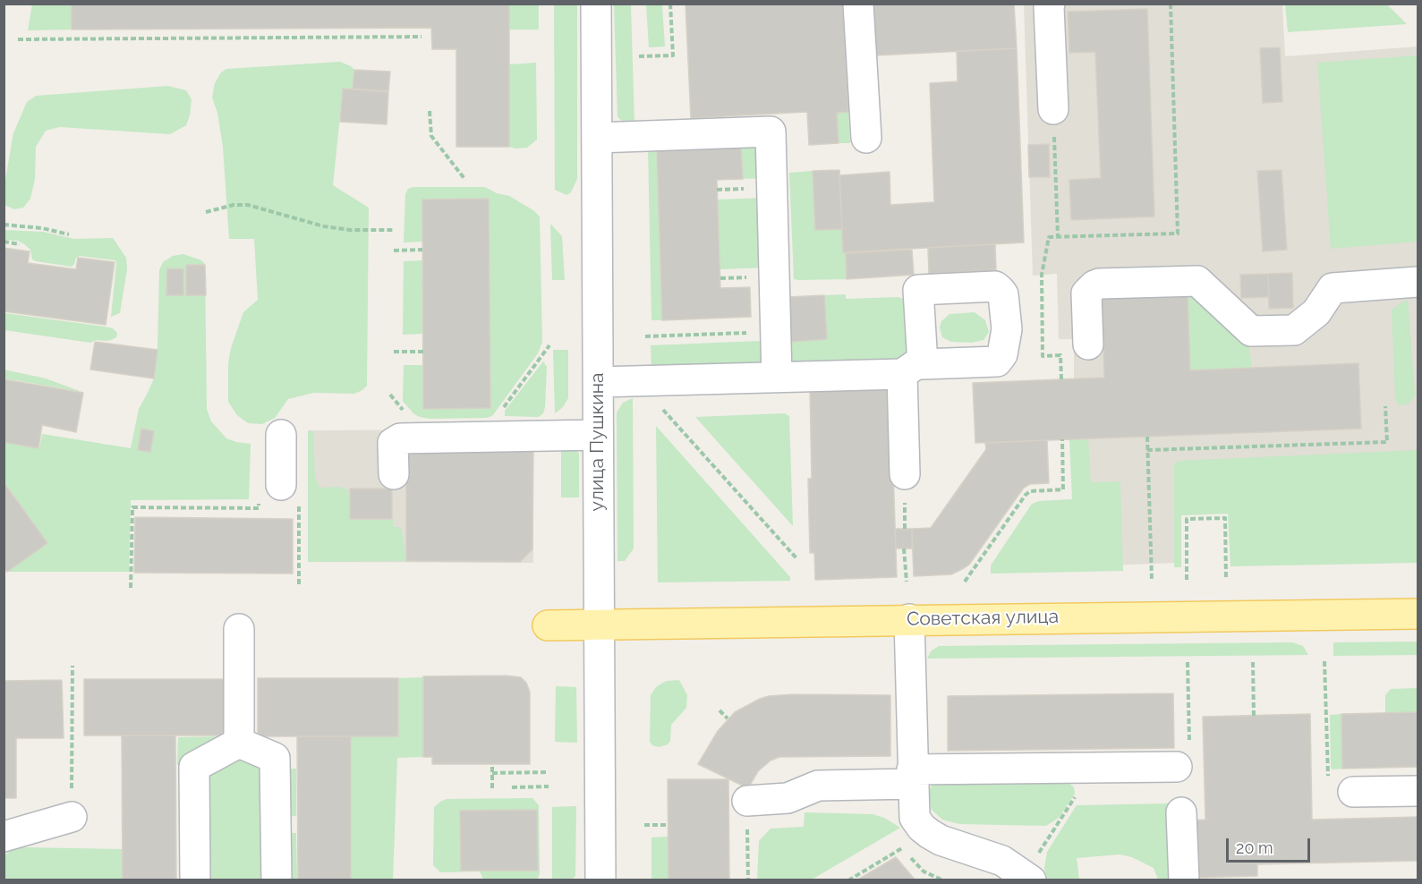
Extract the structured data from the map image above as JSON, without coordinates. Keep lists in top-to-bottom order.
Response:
{
  "streets": {
    "main road": ["Советская улица"],
    "street": ["улица Пушкина"]
  },
  "crossings": [
    ["улица Пушкина", "Советская улица"]
  ],
  "scale_bar": "20 m"
}
